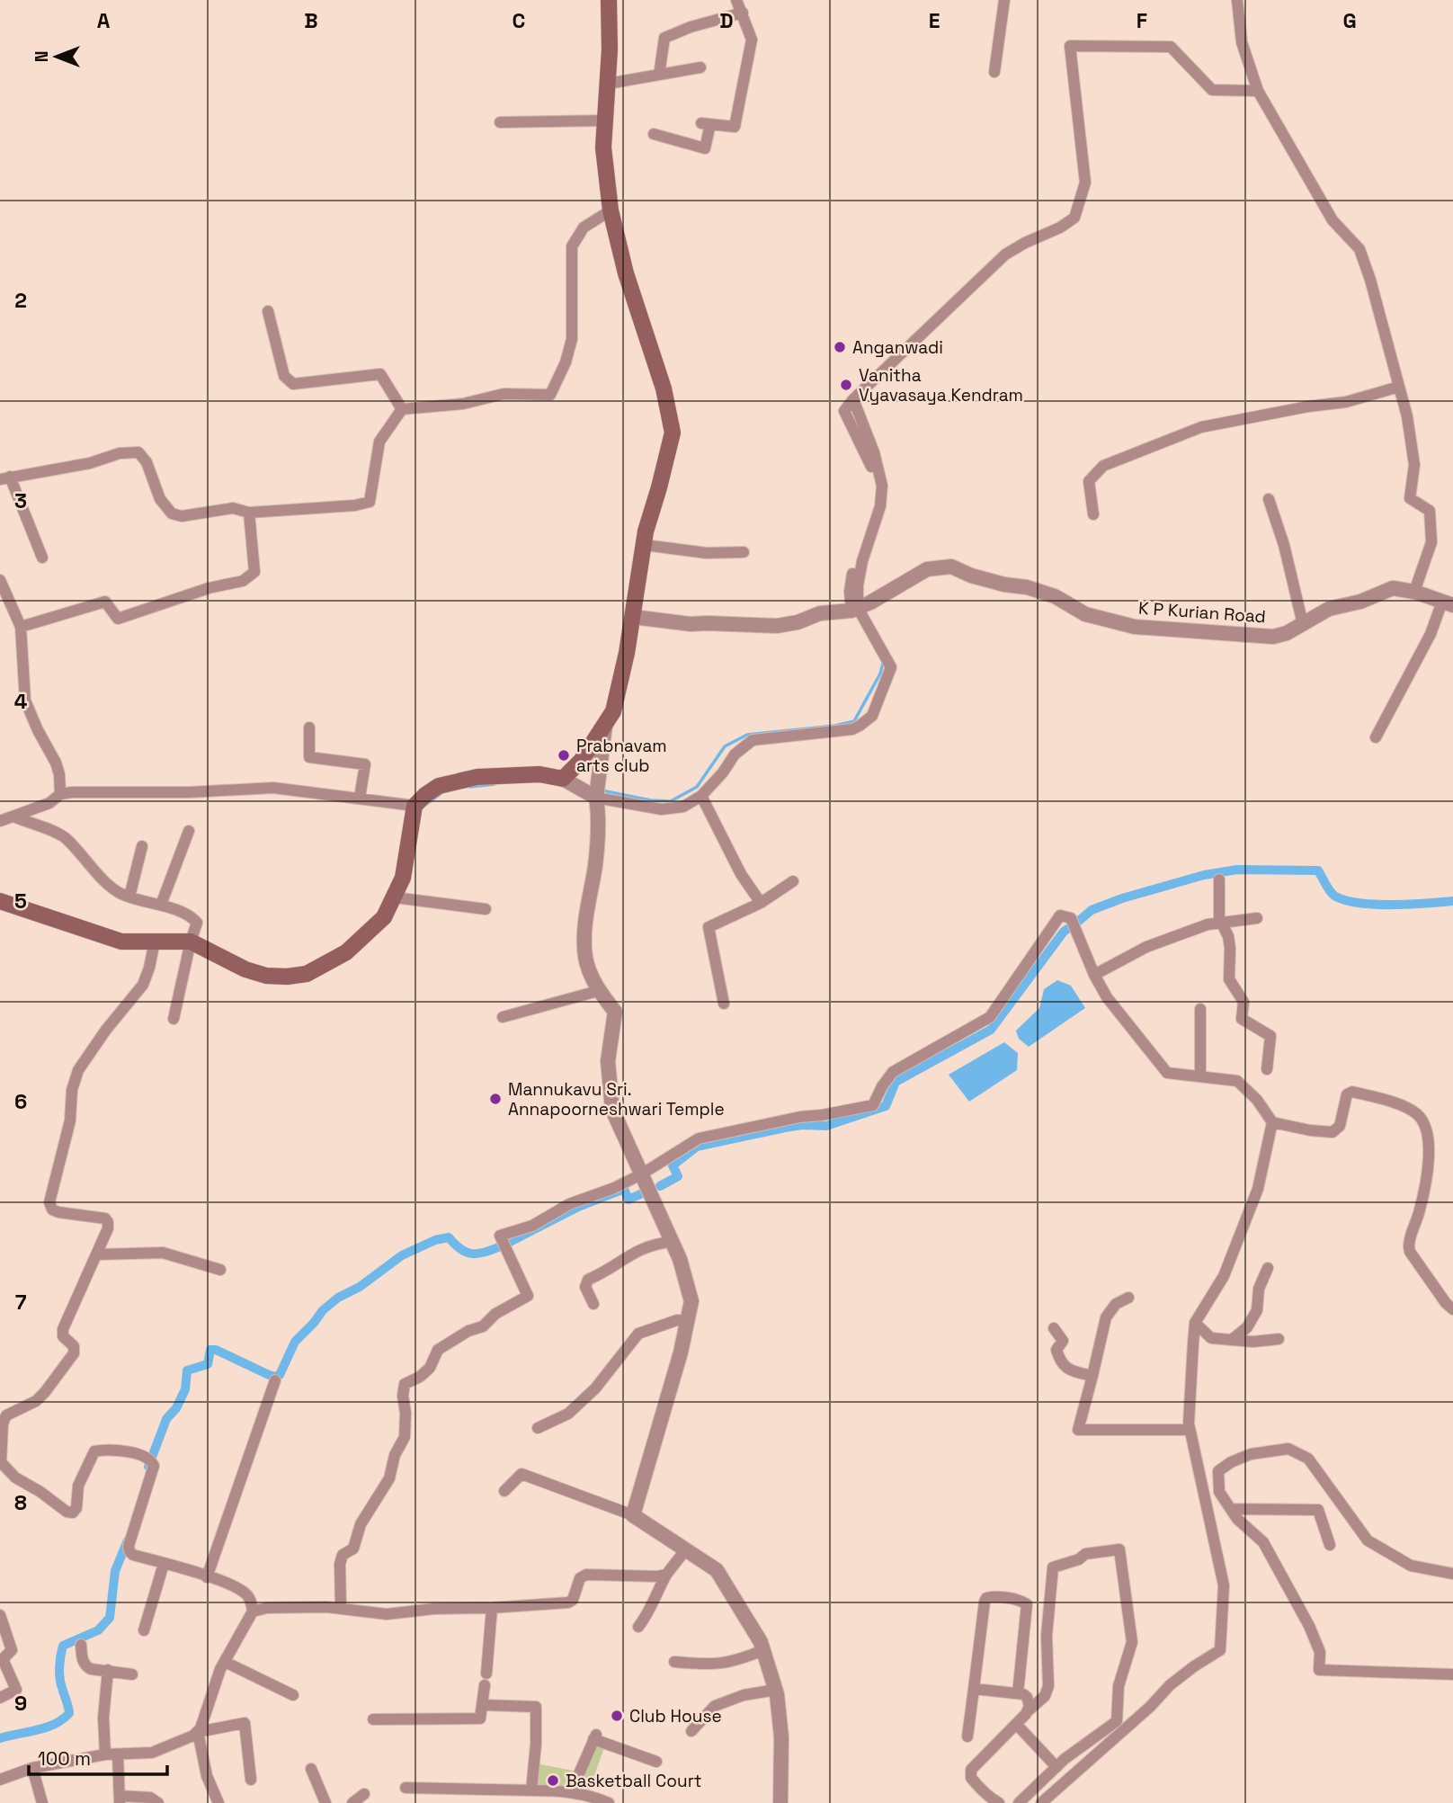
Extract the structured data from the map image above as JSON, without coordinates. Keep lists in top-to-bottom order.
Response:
{
  "streets": {
    "street": ["K P Kurian Road"]
  },
  "places": [
    "Anganwadi",
    "Vanitha Vyavasaya Kendram",
    "Prabnavam arts club",
    "Mannukavu Sri. Annapoorneshwari Temple",
    "Club House",
    "Basketball Court"
  ],
  "scale_bar": "100 m",
  "north": "left",
  "grid": {
    "columns": [
      "A",
      "B",
      "C",
      "D",
      "E",
      "F",
      "G"
    ],
    "rows": [
      "2",
      "3",
      "4",
      "5",
      "6",
      "7",
      "8",
      "9"
    ]
  }
}
